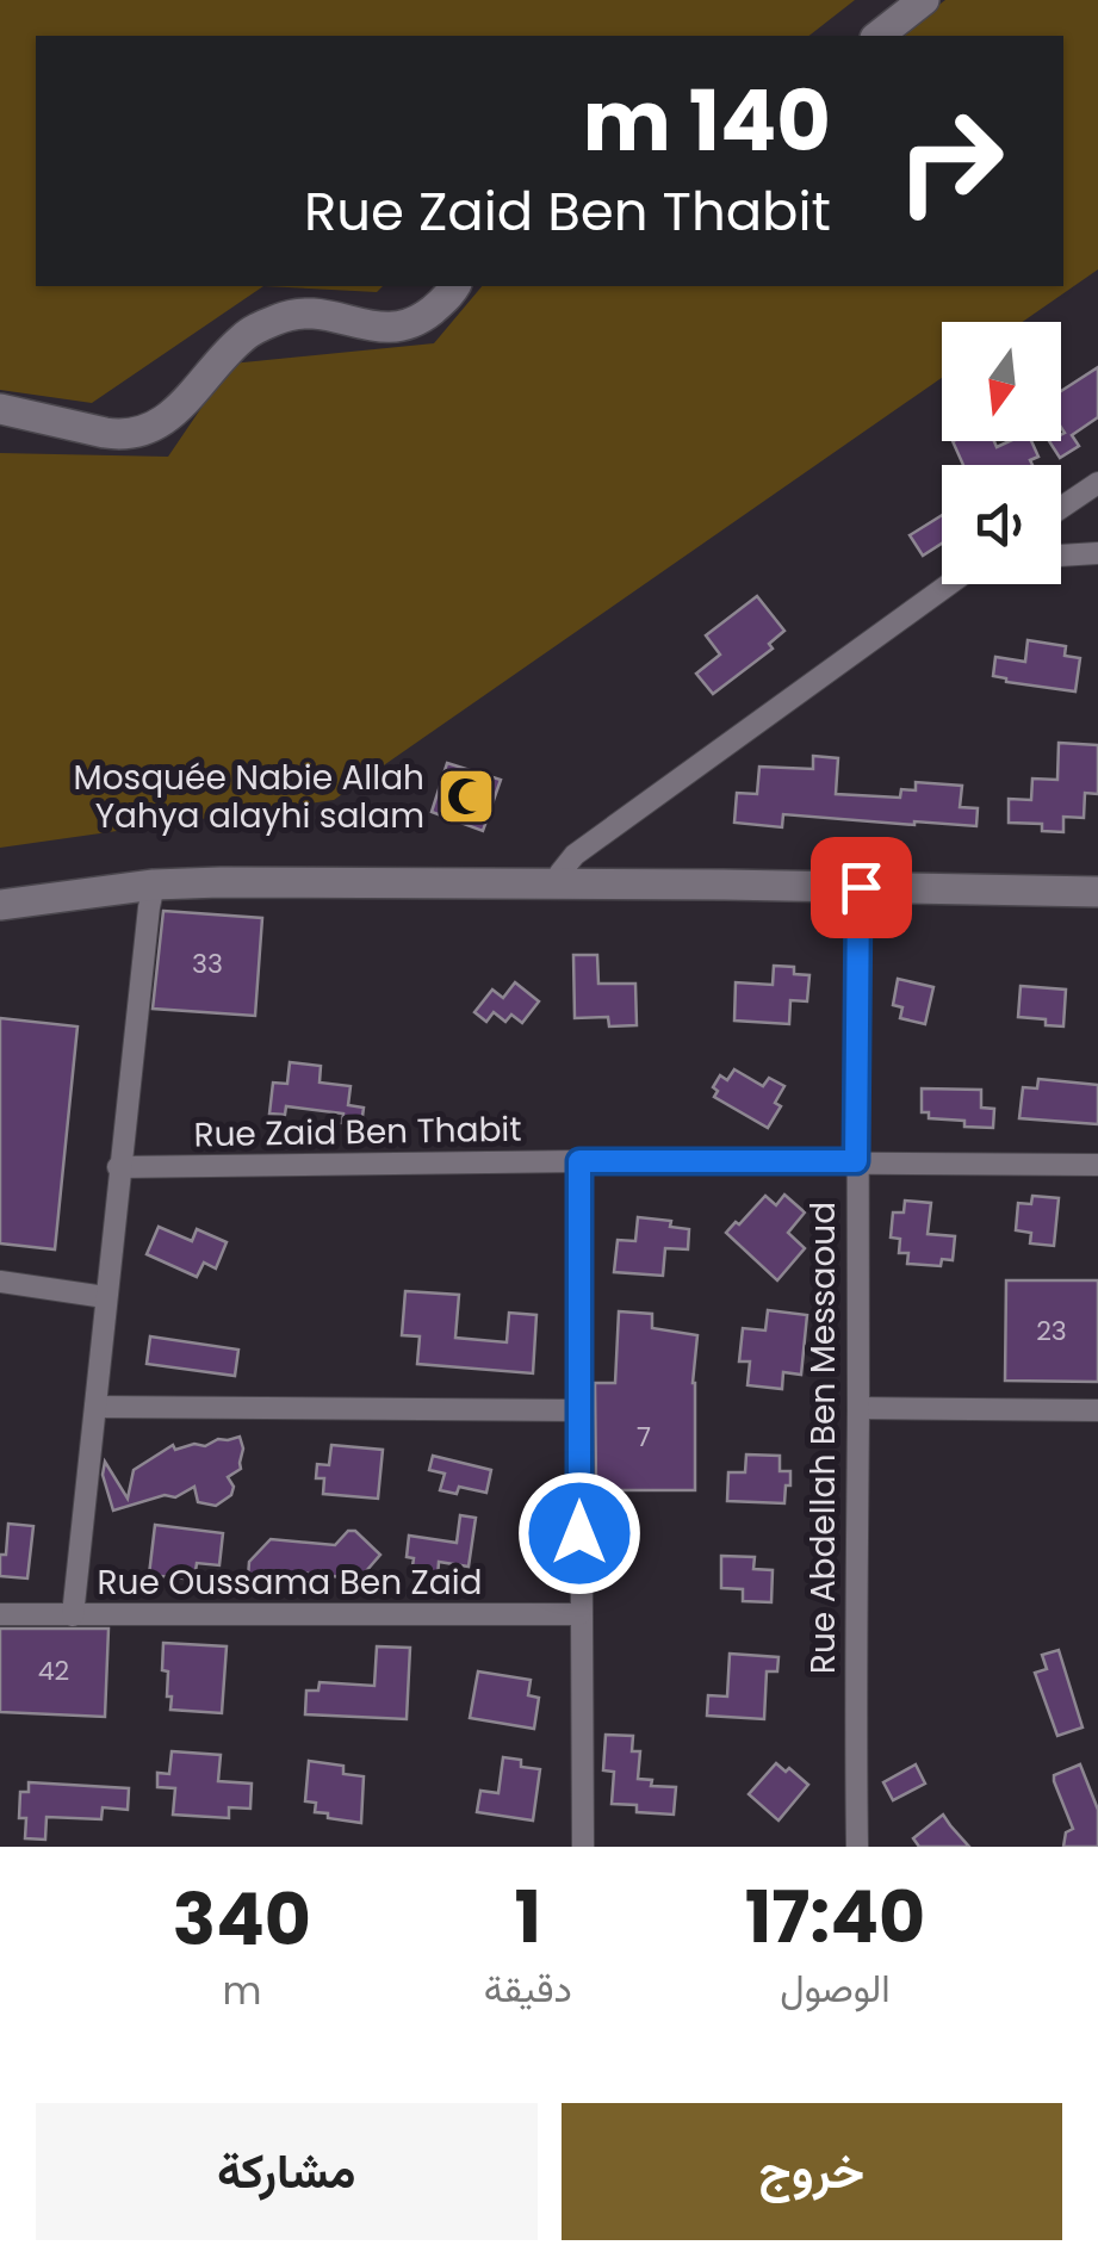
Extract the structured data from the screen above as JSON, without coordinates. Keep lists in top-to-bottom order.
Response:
{
  "streets": {
    "street": ["Rue Zaid Ben Thabit", "Rue Abdellah Ben Messaoud", "Rue Oussama Ben Zaid"]
  },
  "crossings": [
    ["Rue Zaid Ben Thabit", "Rue Abdellah Ben Messaoud"]
  ],
  "places": {
    "mosque": ["Mosquée Nabie Allah Yahya alayhi salam"]
  },
  "house_numbers": [
    "33",
    "23",
    "7",
    "42"
  ],
  "north": "bottom",
  "page": {
    "turn": ["140 m", "Rue Zaid Ben Thabit"],
    "eta": [
      "17:40",
      "الوصول",
      "1",
      "دقيقة",
      "340",
      "m"
    ],
    "buttons": ["خروج", "مشاركة"]
  }
}
